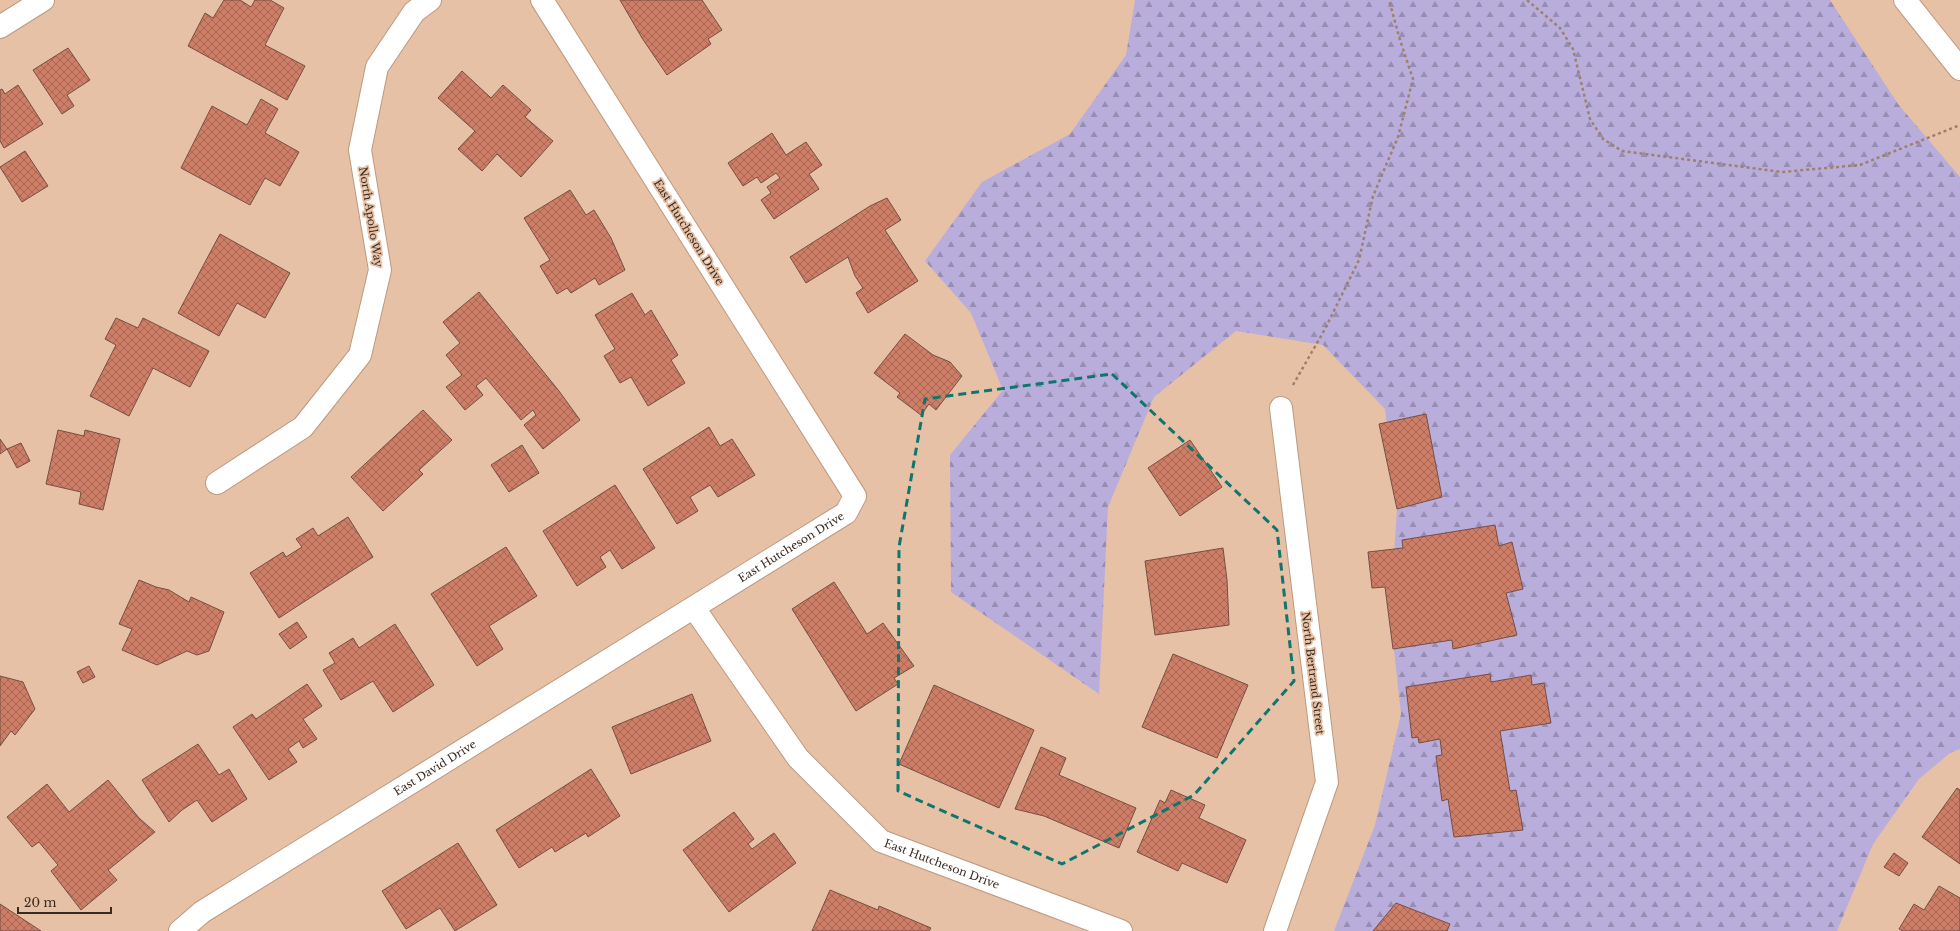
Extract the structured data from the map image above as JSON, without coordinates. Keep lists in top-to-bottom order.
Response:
{
  "streets": {
    "street": [
      "North Apollo Way",
      "East Hutcheson Drive",
      "North Bertrand Street",
      "East David Drive"
    ]
  },
  "crossings": [
    ["East Hutcheson Drive", "East David Drive"]
  ],
  "scale_bar": "20 m"
}
